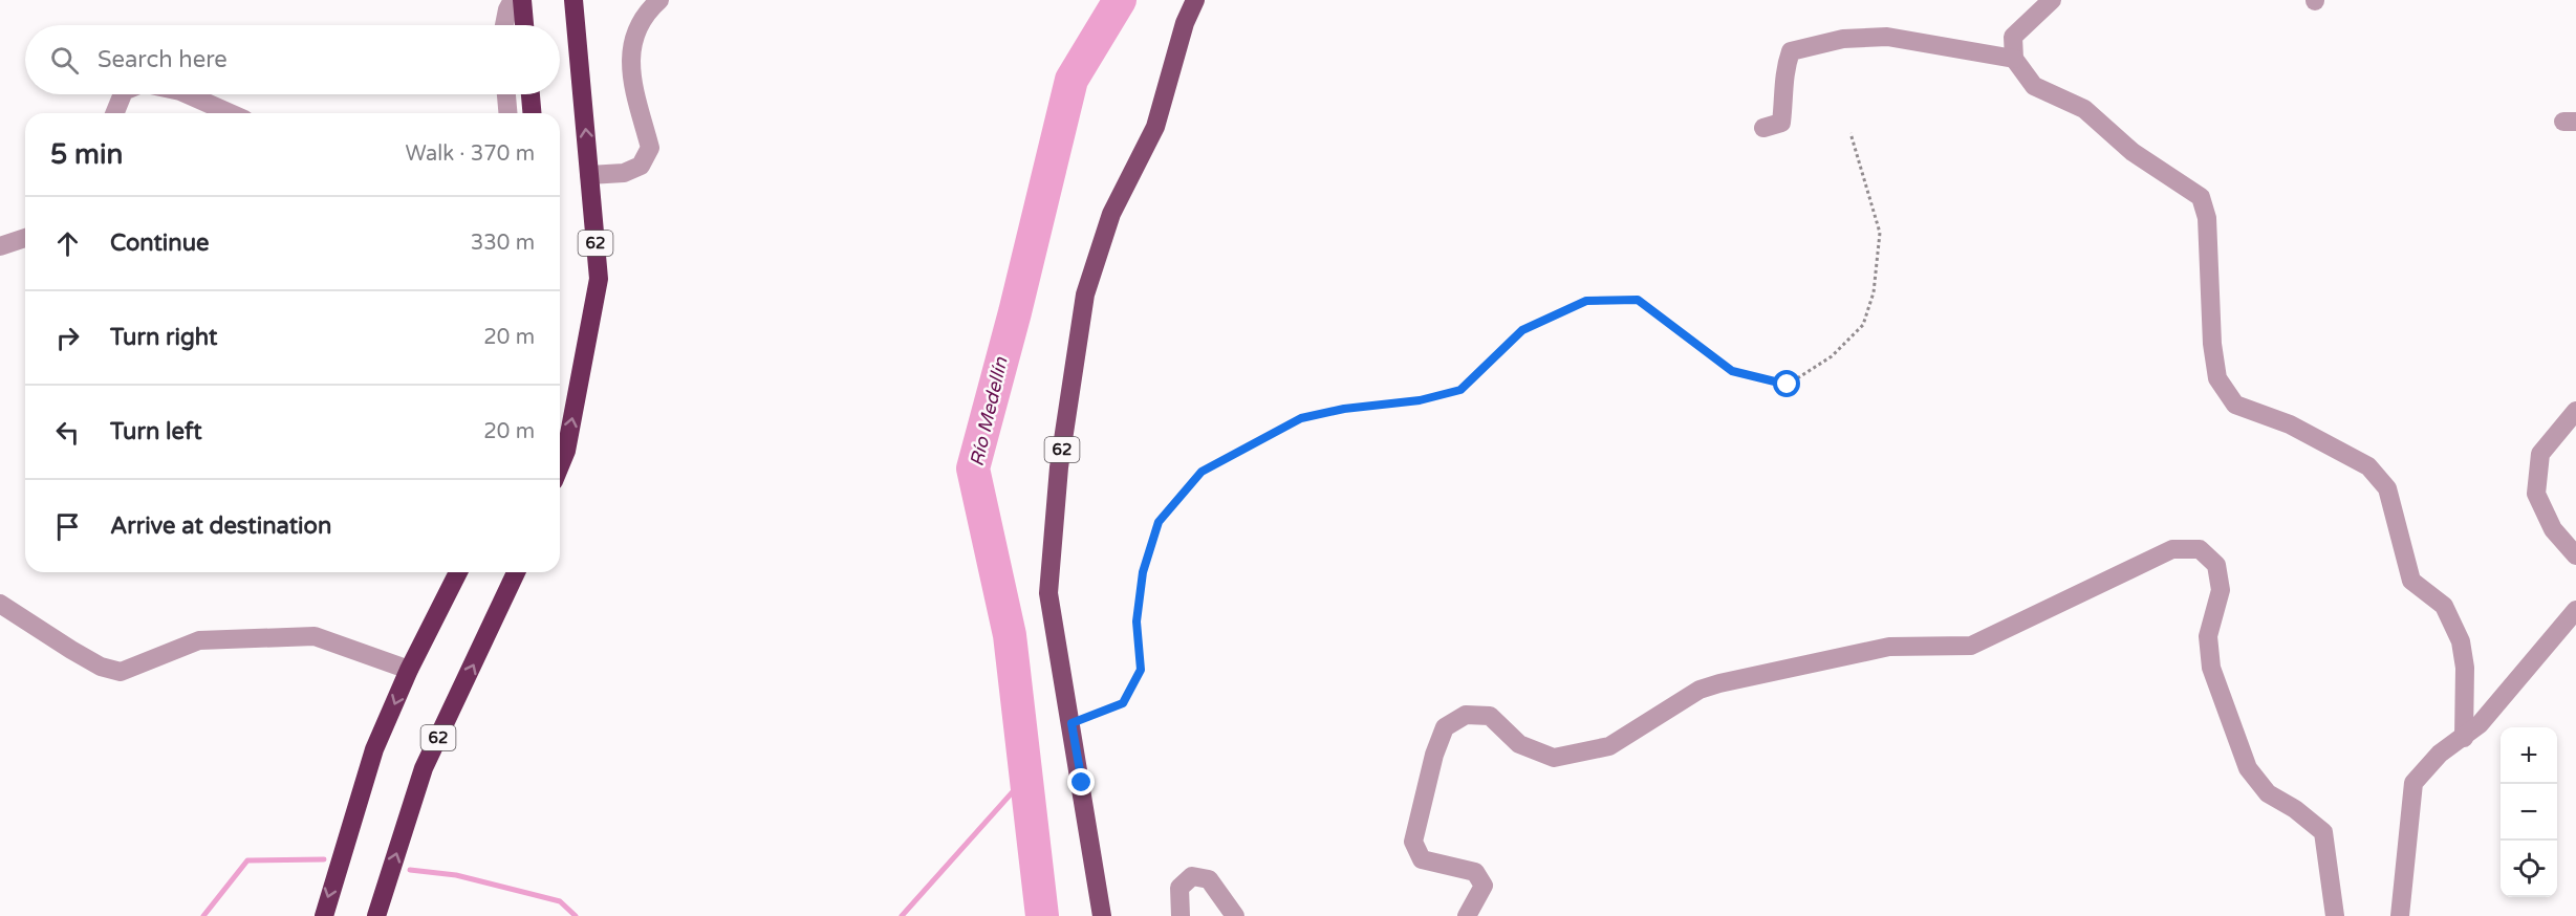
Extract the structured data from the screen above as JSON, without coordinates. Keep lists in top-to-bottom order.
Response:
{
  "streets": {
    "highway": ["62"]
  },
  "water": ["Río Medellín"],
  "page": {
    "search": "Search here",
    "heading": ["5 min", "Walk · 370 m"],
    "list": [
      ["Continue", "330 m"],
      ["Turn right", "20 m"],
      ["Turn left", "20 m"],
      "Arrive at destination"
    ],
    "map_buttons": ["+", "−"]
  }
}
